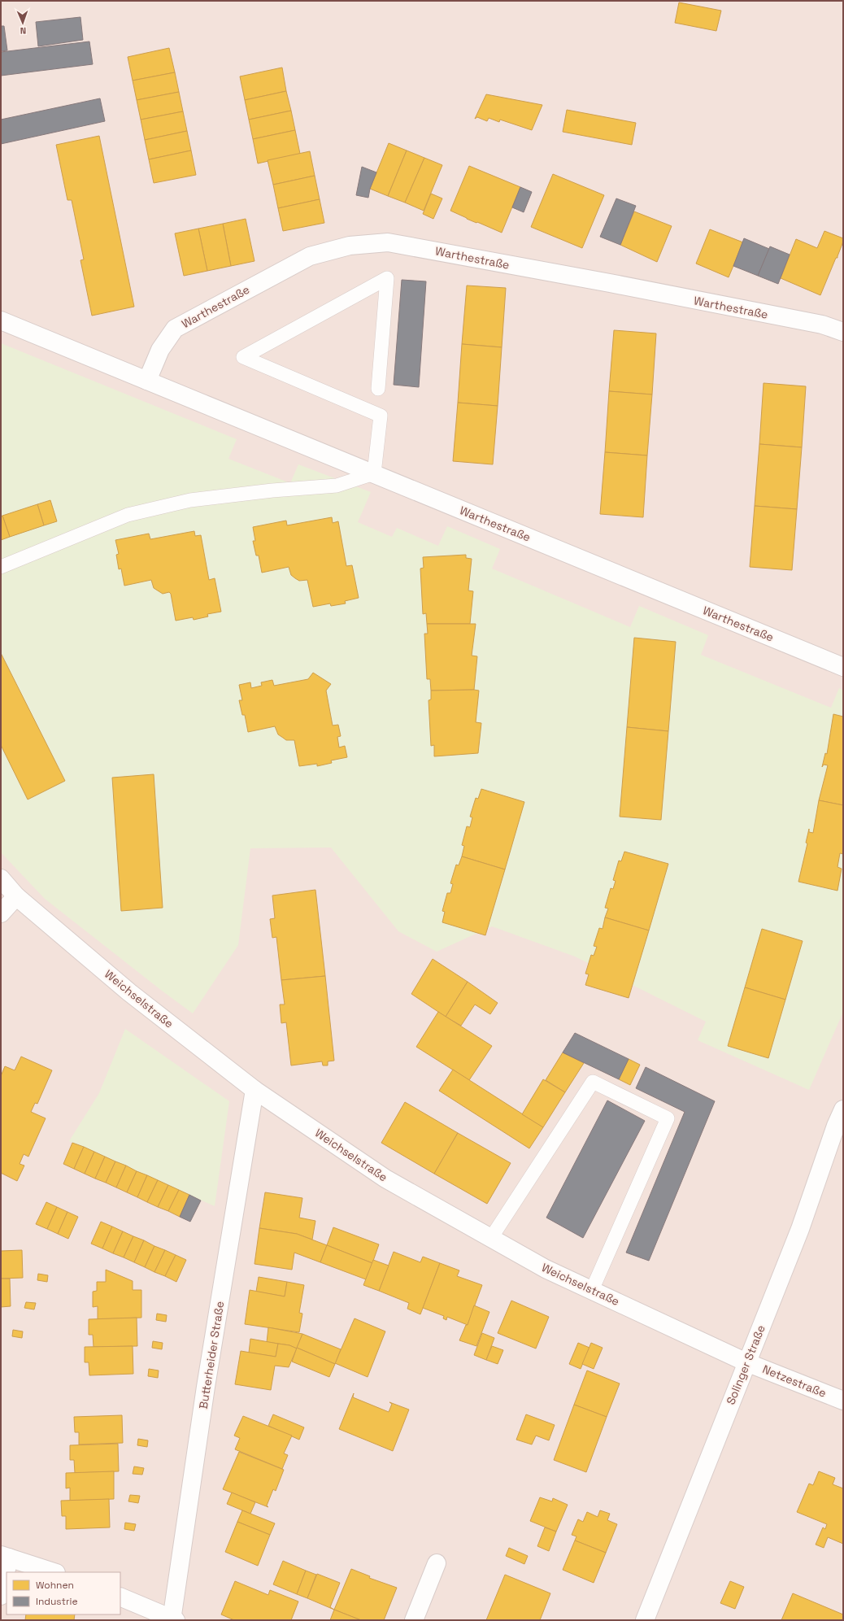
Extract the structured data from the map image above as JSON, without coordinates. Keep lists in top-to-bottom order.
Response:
{
  "streets": {
    "street": [
      "Warthestraße",
      "Weichselstraße",
      "Butterheider Straße",
      "Solinger Straße",
      "Netzestraße"
    ]
  },
  "crossings": [
    ["Weichselstraße", "Butterheider Straße"],
    ["Weichselstraße", "Solinger Straße"],
    ["Weichselstraße", "Netzestraße"],
    ["Solinger Straße", "Netzestraße"]
  ],
  "legend": ["Wohnen", "Industrie"],
  "north": "bottom"
}
